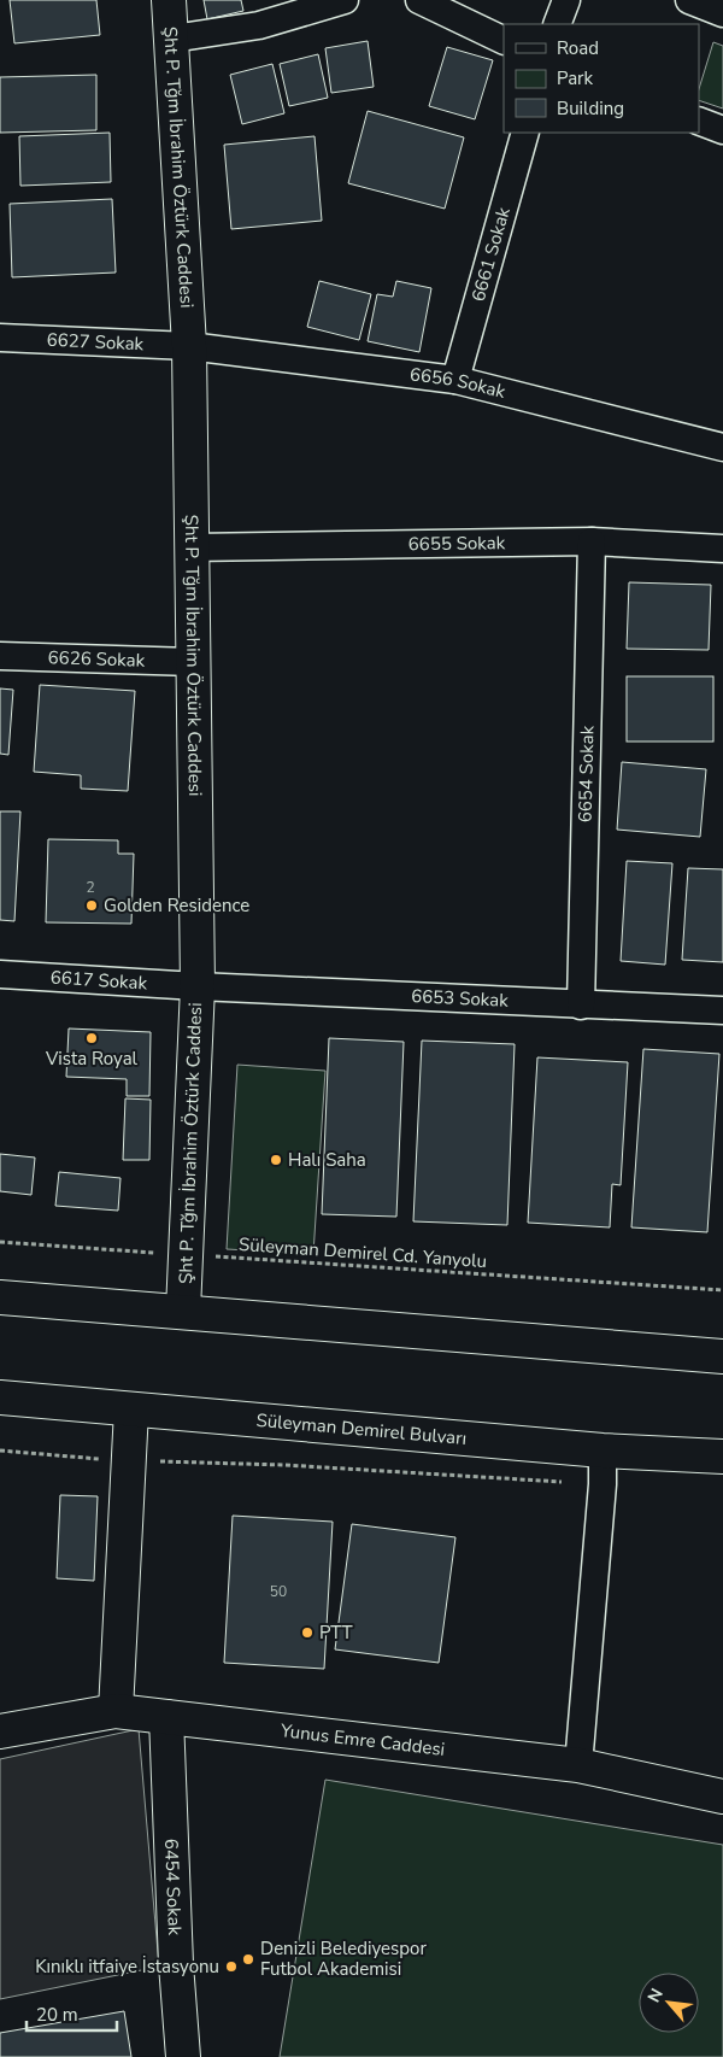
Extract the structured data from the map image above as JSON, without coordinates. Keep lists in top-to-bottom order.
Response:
{
  "streets": {
    "main road": [
      "Şht P. Tğm İbrahim Öztürk Caddesi",
      "Süleyman Demirel Bulvarı",
      "Yunus Emre Caddesi",
      "6454 Sokak"
    ],
    "street": [
      "6661 Sokak",
      "6627 Sokak",
      "6656 Sokak",
      "6655 Sokak",
      "6626 Sokak",
      "6654 Sokak",
      "6617 Sokak",
      "6653 Sokak"
    ],
    "path": ["Süleyman Demirel Cd. Yanyolu"]
  },
  "crossings": [
    ["Şht P. Tğm İbrahim Öztürk Caddesi", "6627 Sokak"],
    ["Şht P. Tğm İbrahim Öztürk Caddesi", "6656 Sokak"],
    ["Şht P. Tğm İbrahim Öztürk Caddesi", "6655 Sokak"],
    ["Şht P. Tğm İbrahim Öztürk Caddesi", "6626 Sokak"],
    ["Şht P. Tğm İbrahim Öztürk Caddesi", "6617 Sokak"],
    ["Şht P. Tğm İbrahim Öztürk Caddesi", "6653 Sokak"],
    ["Şht P. Tğm İbrahim Öztürk Caddesi", "Süleyman Demirel Cd. Yanyolu"],
    ["6661 Sokak", "6656 Sokak"],
    ["6627 Sokak", "6656 Sokak"],
    ["6655 Sokak", "6654 Sokak"],
    ["6654 Sokak", "6653 Sokak"],
    ["6617 Sokak", "6653 Sokak"],
    ["Yunus Emre Caddesi", "6454 Sokak"]
  ],
  "places": [
    "Golden Residence",
    "Vista Royal",
    "Halı Saha",
    "PTT",
    "Denizli Belediyespor Futbol Akademisi",
    "Kınıklı itfaiye İstasyonu"
  ],
  "house_numbers": ["2", "50"],
  "legend": ["Road", "Park", "Building"],
  "scale_bar": "20 m",
  "north": "top left"
}
